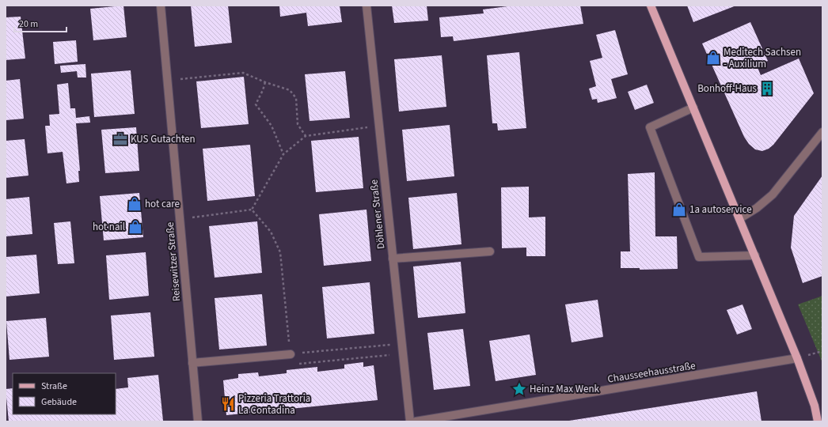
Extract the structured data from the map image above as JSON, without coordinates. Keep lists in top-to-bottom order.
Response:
{
  "streets": {
    "street": ["Döhlener Straße", "Reisewitzer Straße", "Chausseehausstraße"]
  },
  "places": {
    "shop": [
      "Meditech Sachsen - Auxilium",
      "hot care",
      "1a autoservice",
      "hot nail"
    ],
    "building": ["Bonhoff-Haus"],
    "office": ["KUS Gutachten"],
    "place": ["Heinz Max Wenk"],
    "restaurant": ["Pizzeria Trattoria La Contadina"]
  },
  "legend": ["Straße", "Gebäude"],
  "scale_bar": "20 m"
}
